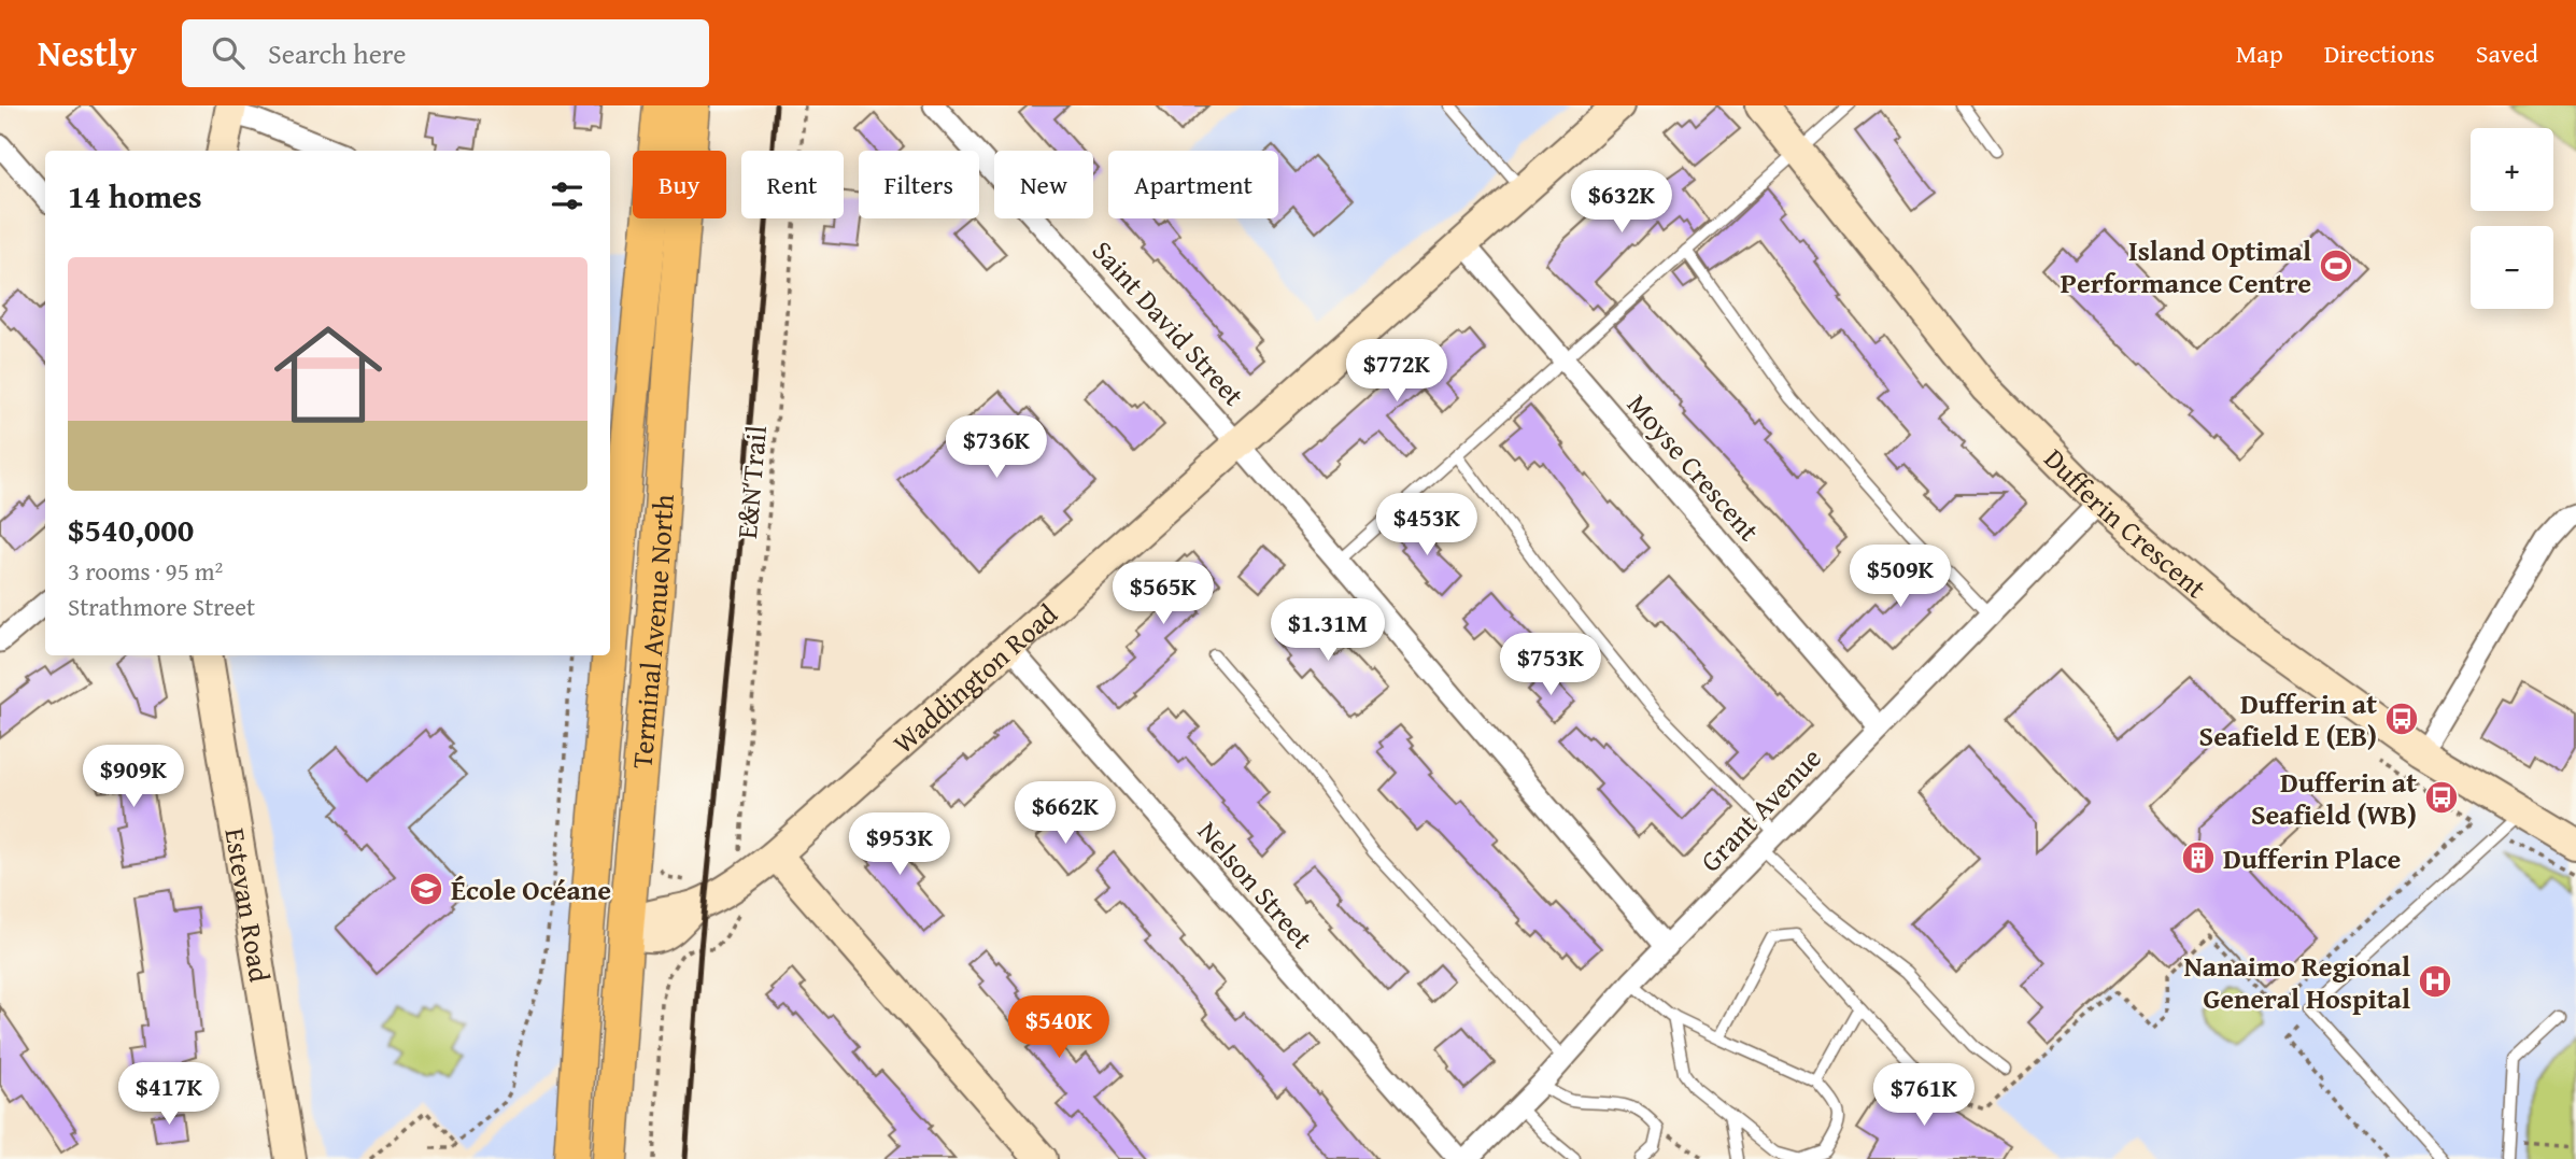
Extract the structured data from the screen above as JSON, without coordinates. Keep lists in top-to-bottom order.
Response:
{
  "streets": {
    "main road": ["Terminal Avenue North"],
    "street": [
      "Saint David Street",
      "Moyse Crescent",
      "Dufferin Crescent",
      "Waddington Road",
      "Grant Avenue",
      "Nelson Street",
      "Estevan Road"
    ],
    "path": ["E&N Trail"]
  },
  "crossings": [
    ["Saint David Street", "Waddington Road"],
    ["Saint David Street", "Grant Avenue"],
    ["Moyse Crescent", "Waddington Road"],
    ["Moyse Crescent", "Grant Avenue"],
    ["Dufferin Crescent", "Grant Avenue"],
    ["Terminal Avenue North", "Waddington Road"],
    ["Waddington Road", "Nelson Street"]
  ],
  "places": {
    "sports": ["Island Optimal Performance Centre"],
    "bus stop": ["Dufferin at Seafield E (EB)", "Dufferin at Seafield (WB)"],
    "building": ["Dufferin Place"],
    "school or university": ["École Océane"],
    "hospital": ["Nanaimo Regional General Hospital"]
  },
  "page": {
    "header": "Nestly",
    "search": "Search here",
    "nav": ["Map", "Directions", "Saved"],
    "map_buttons": ["+", "−"],
    "chip": [
      "Buy",
      "Rent",
      "Filters",
      "New",
      "Apartment"
    ],
    "heading": "14 homes",
    "price": [
      "$632K",
      "$772K",
      "$736K",
      "$453K",
      "$509K",
      "$565K",
      "$1.31M",
      "$753K",
      "$909K",
      "$662K",
      "$953K",
      "$540K",
      "$417K",
      "$761K"
    ],
    "list": [
      {
        "name": "$540,000",
        "note": "3 rooms · 95 m² · Strathmore Street"
      }
    ]
  }
}
